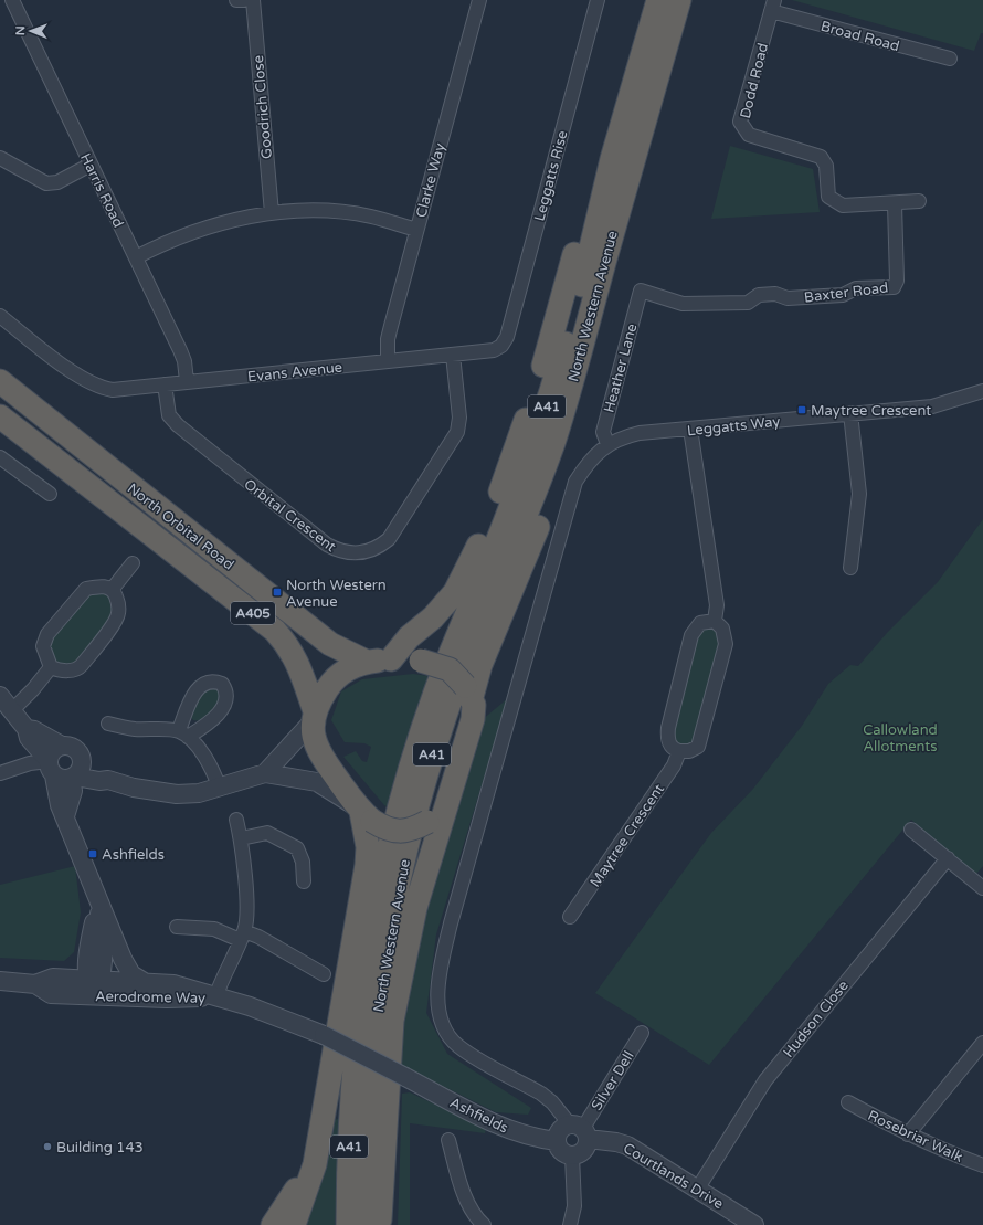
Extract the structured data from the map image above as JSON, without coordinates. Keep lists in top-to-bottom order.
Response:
{
  "streets": {
    "highway": [
      "North Western Avenue",
      "A41",
      "North Orbital Road",
      "A405"
    ],
    "street": [
      "Broad Road",
      "Dodd Road",
      "Goodrich Close",
      "Leggatts Rise",
      "Clarke Way",
      "Harris Road",
      "Baxter Road",
      "Heather Lane",
      "Evans Avenue",
      "Leggatts Way",
      "Orbital Crescent",
      "Maytree Crescent",
      "Aerodrome Way",
      "Hudson Close",
      "Silver Dell",
      "Ashfields",
      "Rosebriar Walk",
      "Courtlands Drive"
    ]
  },
  "crossings": [
    ["Broad Road", "Dodd Road"],
    ["Dodd Road", "Baxter Road"],
    ["Leggatts Rise", "Evans Avenue"],
    ["Clarke Way", "Evans Avenue"],
    ["Harris Road", "Evans Avenue"],
    ["Baxter Road", "Heather Lane"],
    ["Heather Lane", "Leggatts Way"],
    ["Evans Avenue", "Orbital Crescent"],
    ["Aerodrome Way", "Ashfields"],
    ["Hudson Close", "Courtlands Drive"],
    ["Silver Dell", "Ashfields"],
    ["Silver Dell", "Courtlands Drive"],
    ["Ashfields", "Courtlands Drive"]
  ],
  "parks": ["Callowland Allotments"],
  "places": {
    "transit": ["Maytree Crescent", "North Western Avenue", "Ashfields"],
    "other": ["Building 143"]
  },
  "north": "left"
}
